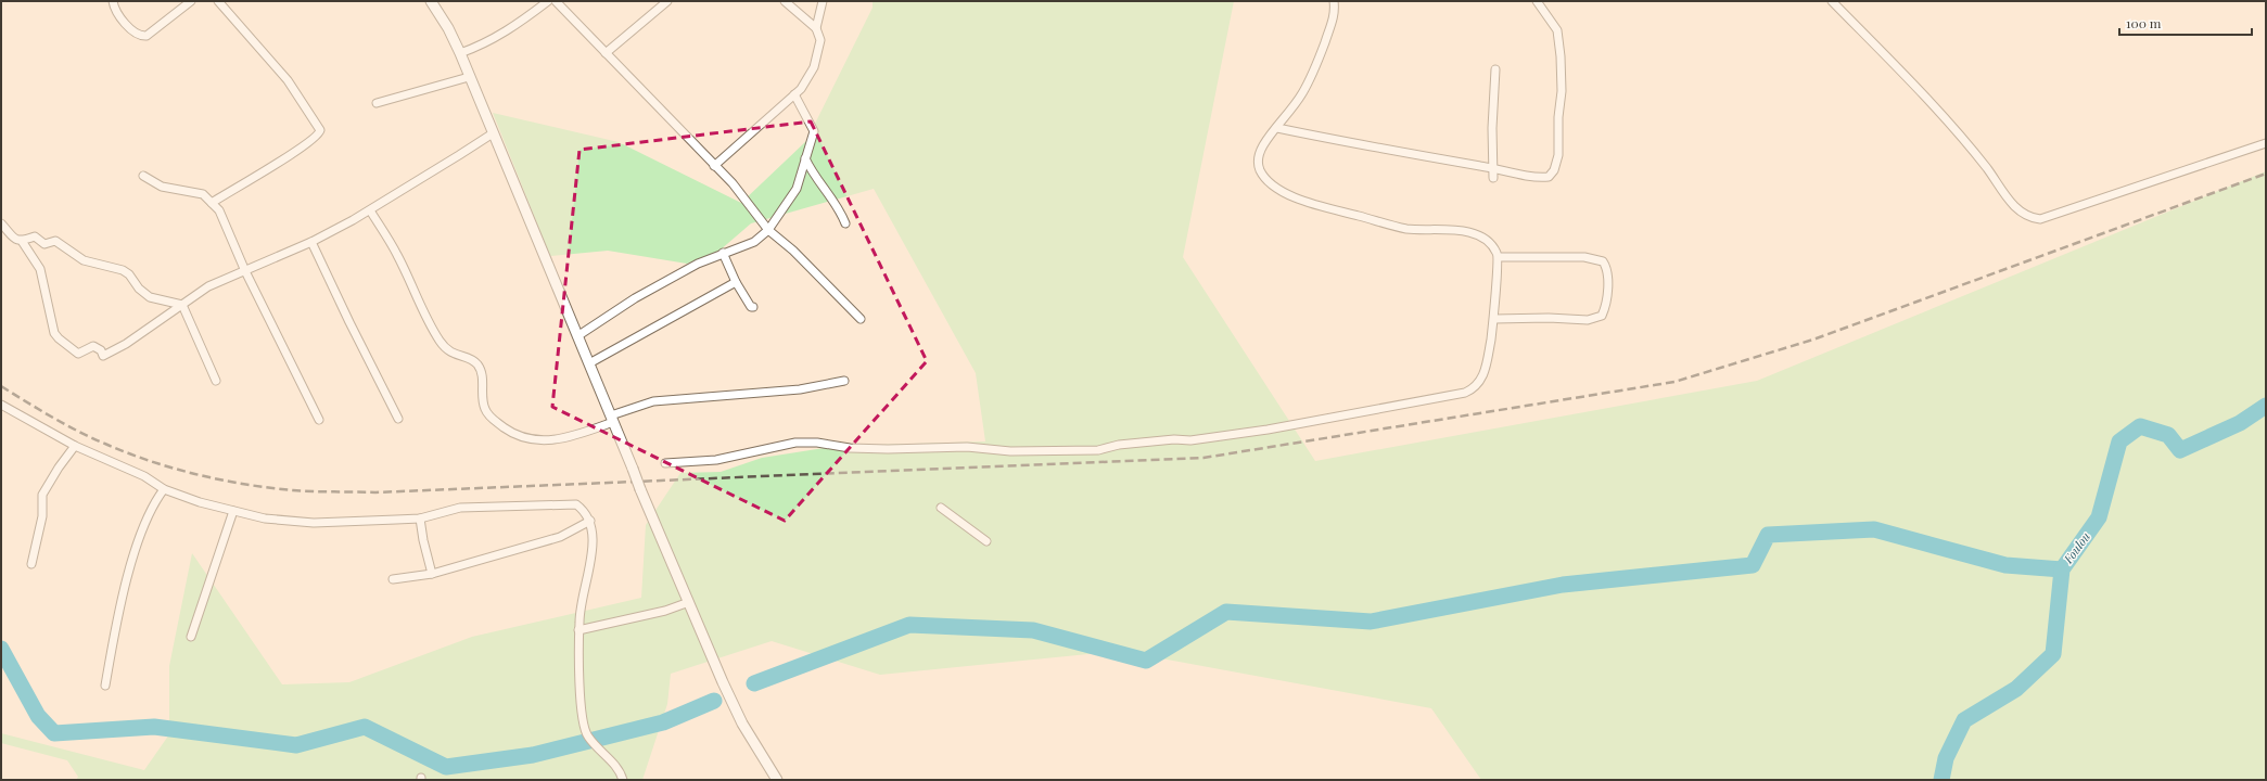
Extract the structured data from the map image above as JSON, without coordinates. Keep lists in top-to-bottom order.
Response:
{
  "water": ["Foulou"],
  "scale_bar": "100 m"
}
